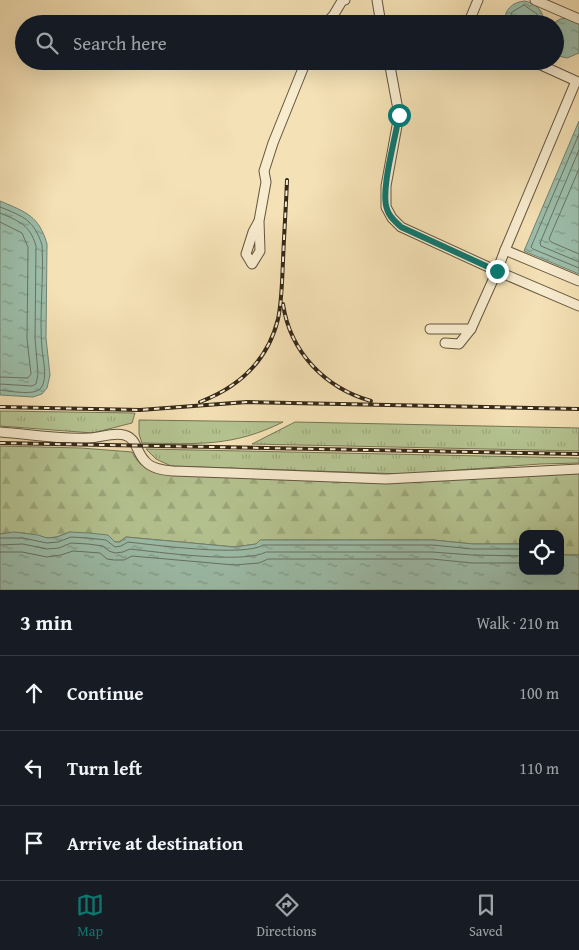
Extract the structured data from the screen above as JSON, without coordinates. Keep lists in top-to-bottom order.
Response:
{
  "page": {
    "search": "Search here",
    "heading": ["3 min", "Walk · 210 m"],
    "list": [
      ["Continue", "100 m"],
      ["Turn left", "110 m"],
      "Arrive at destination"
    ],
    "nav": ["Map", "Directions", "Saved"]
  }
}
